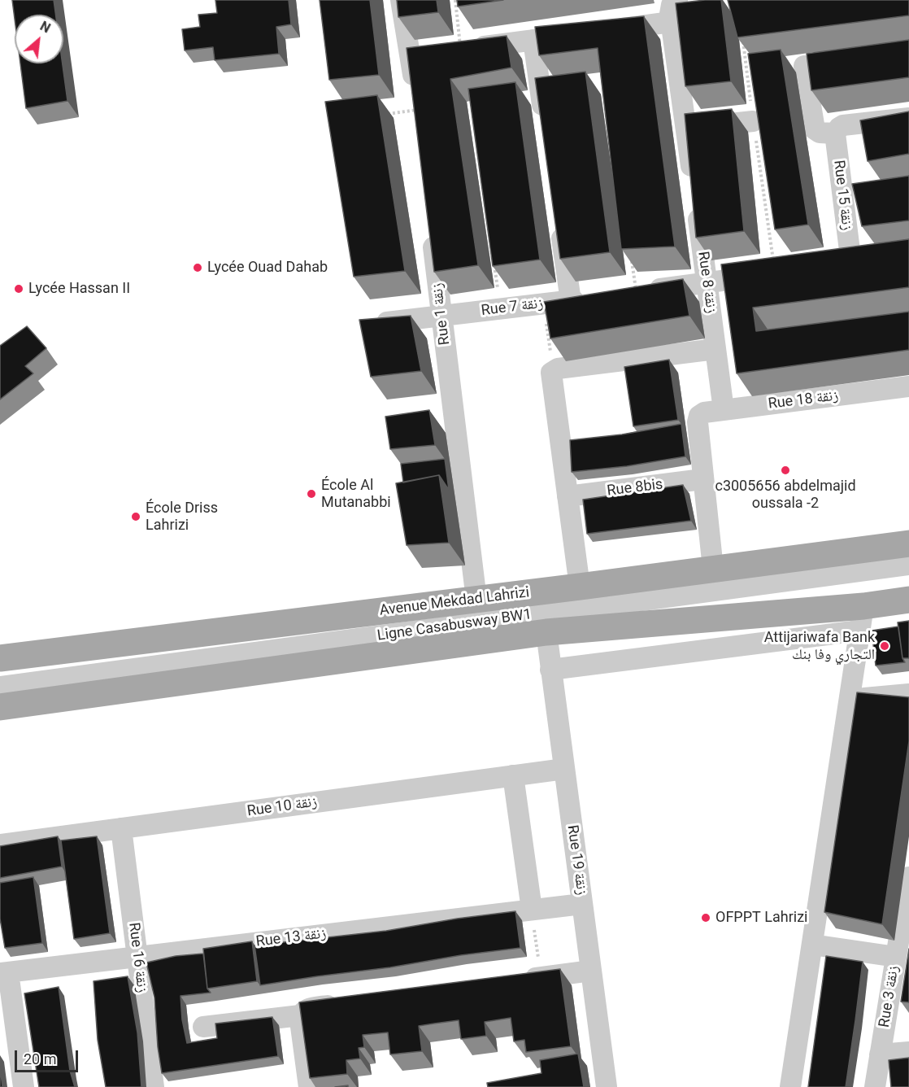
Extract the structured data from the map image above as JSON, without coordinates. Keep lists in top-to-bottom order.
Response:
{
  "streets": {
    "main road": ["Avenue Mekdad Lahrizi"],
    "street": [
      "Rue 15 زنقة",
      "Rue 8 زنقة",
      "Rue 7 زنقة",
      "Rue 1 زنقة",
      "Rue 18 زنقة",
      "Rue 8bis",
      "Ligne Casabusway BW1",
      "Rue 10 زنقة",
      "Rue 19 زنقة",
      "Rue 13 زنقة",
      "Rue 16 زنقة",
      "Rue 3 زنقة"
    ]
  },
  "crossings": [
    ["Rue 8 زنقة", "Rue 18 زنقة"],
    ["Rue 7 زنقة", "Rue 1 زنقة"],
    ["Rue 1 زنقة", "Avenue Mekdad Lahrizi"],
    ["Rue 18 زنقة", "Rue 8bis"],
    ["Rue 10 زنقة", "Rue 19 زنقة"],
    ["Rue 10 زنقة", "Rue 16 زنقة"],
    ["Rue 19 زنقة", "Rue 13 زنقة"],
    ["Rue 13 زنقة", "Rue 16 زنقة"]
  ],
  "places": [
    "Lycée Ouad Dahab",
    "Lycée Hassan II",
    "c3005656 abdelmajid oussala -2",
    "École Al Mutanabbi",
    "École Driss Lahrizi",
    "Attijariwafa Bank التجاري وفا بنك",
    "OFPPT Lahrizi"
  ],
  "scale_bar": "20 m",
  "north": "top right"
}
